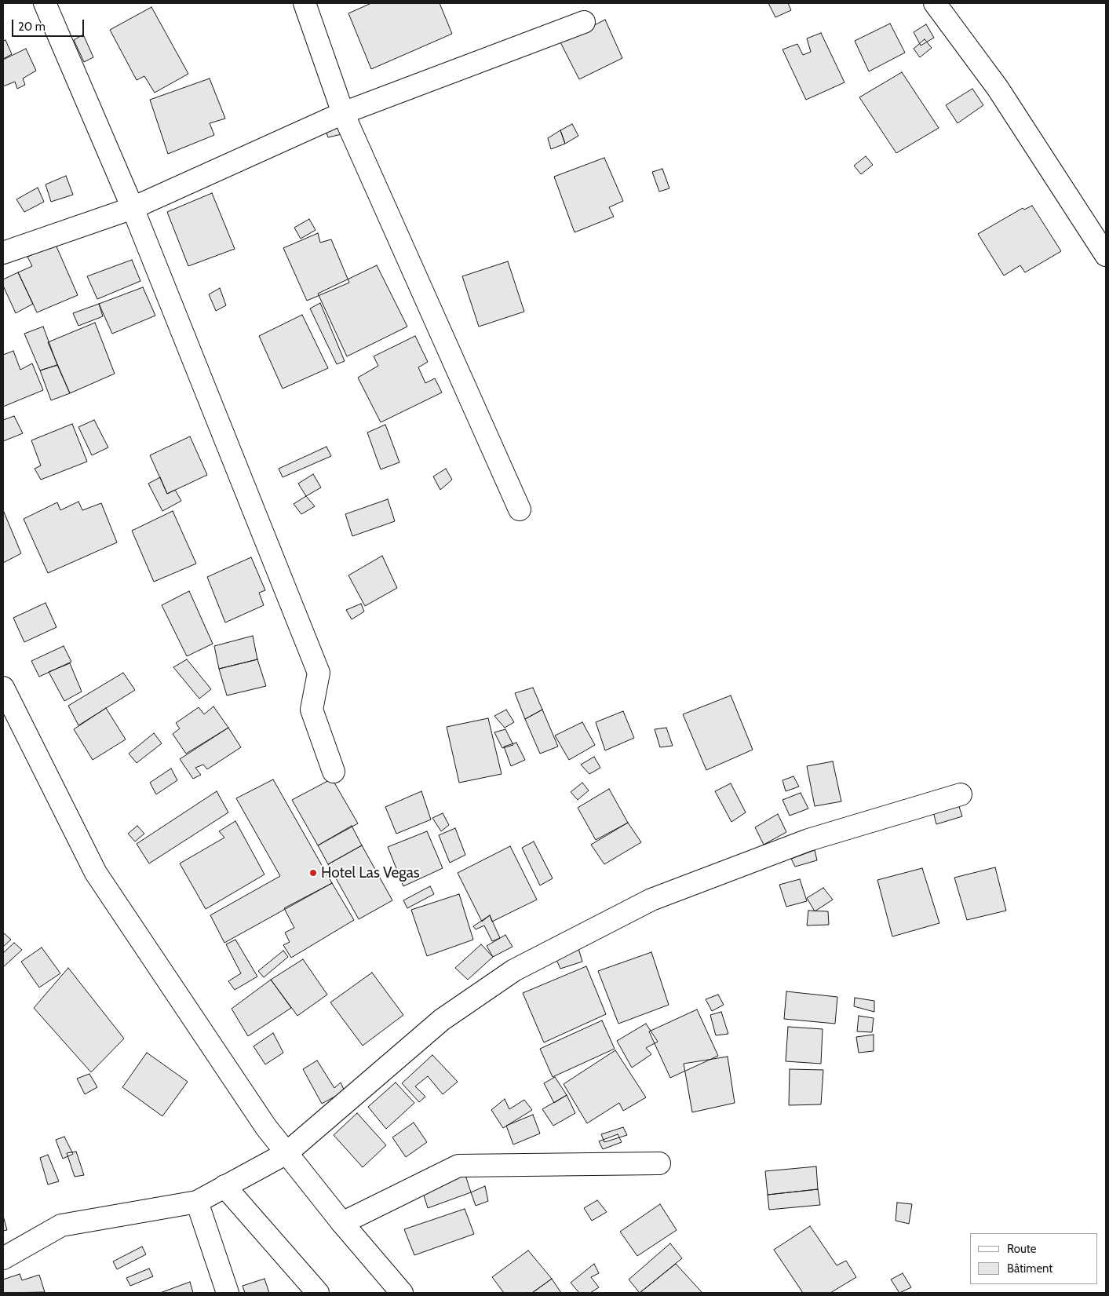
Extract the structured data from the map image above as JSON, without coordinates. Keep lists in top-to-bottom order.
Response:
{
  "places": ["Hotel Las Vegas"],
  "legend": ["Route", "Bâtiment"],
  "scale_bar": "20 m"
}
